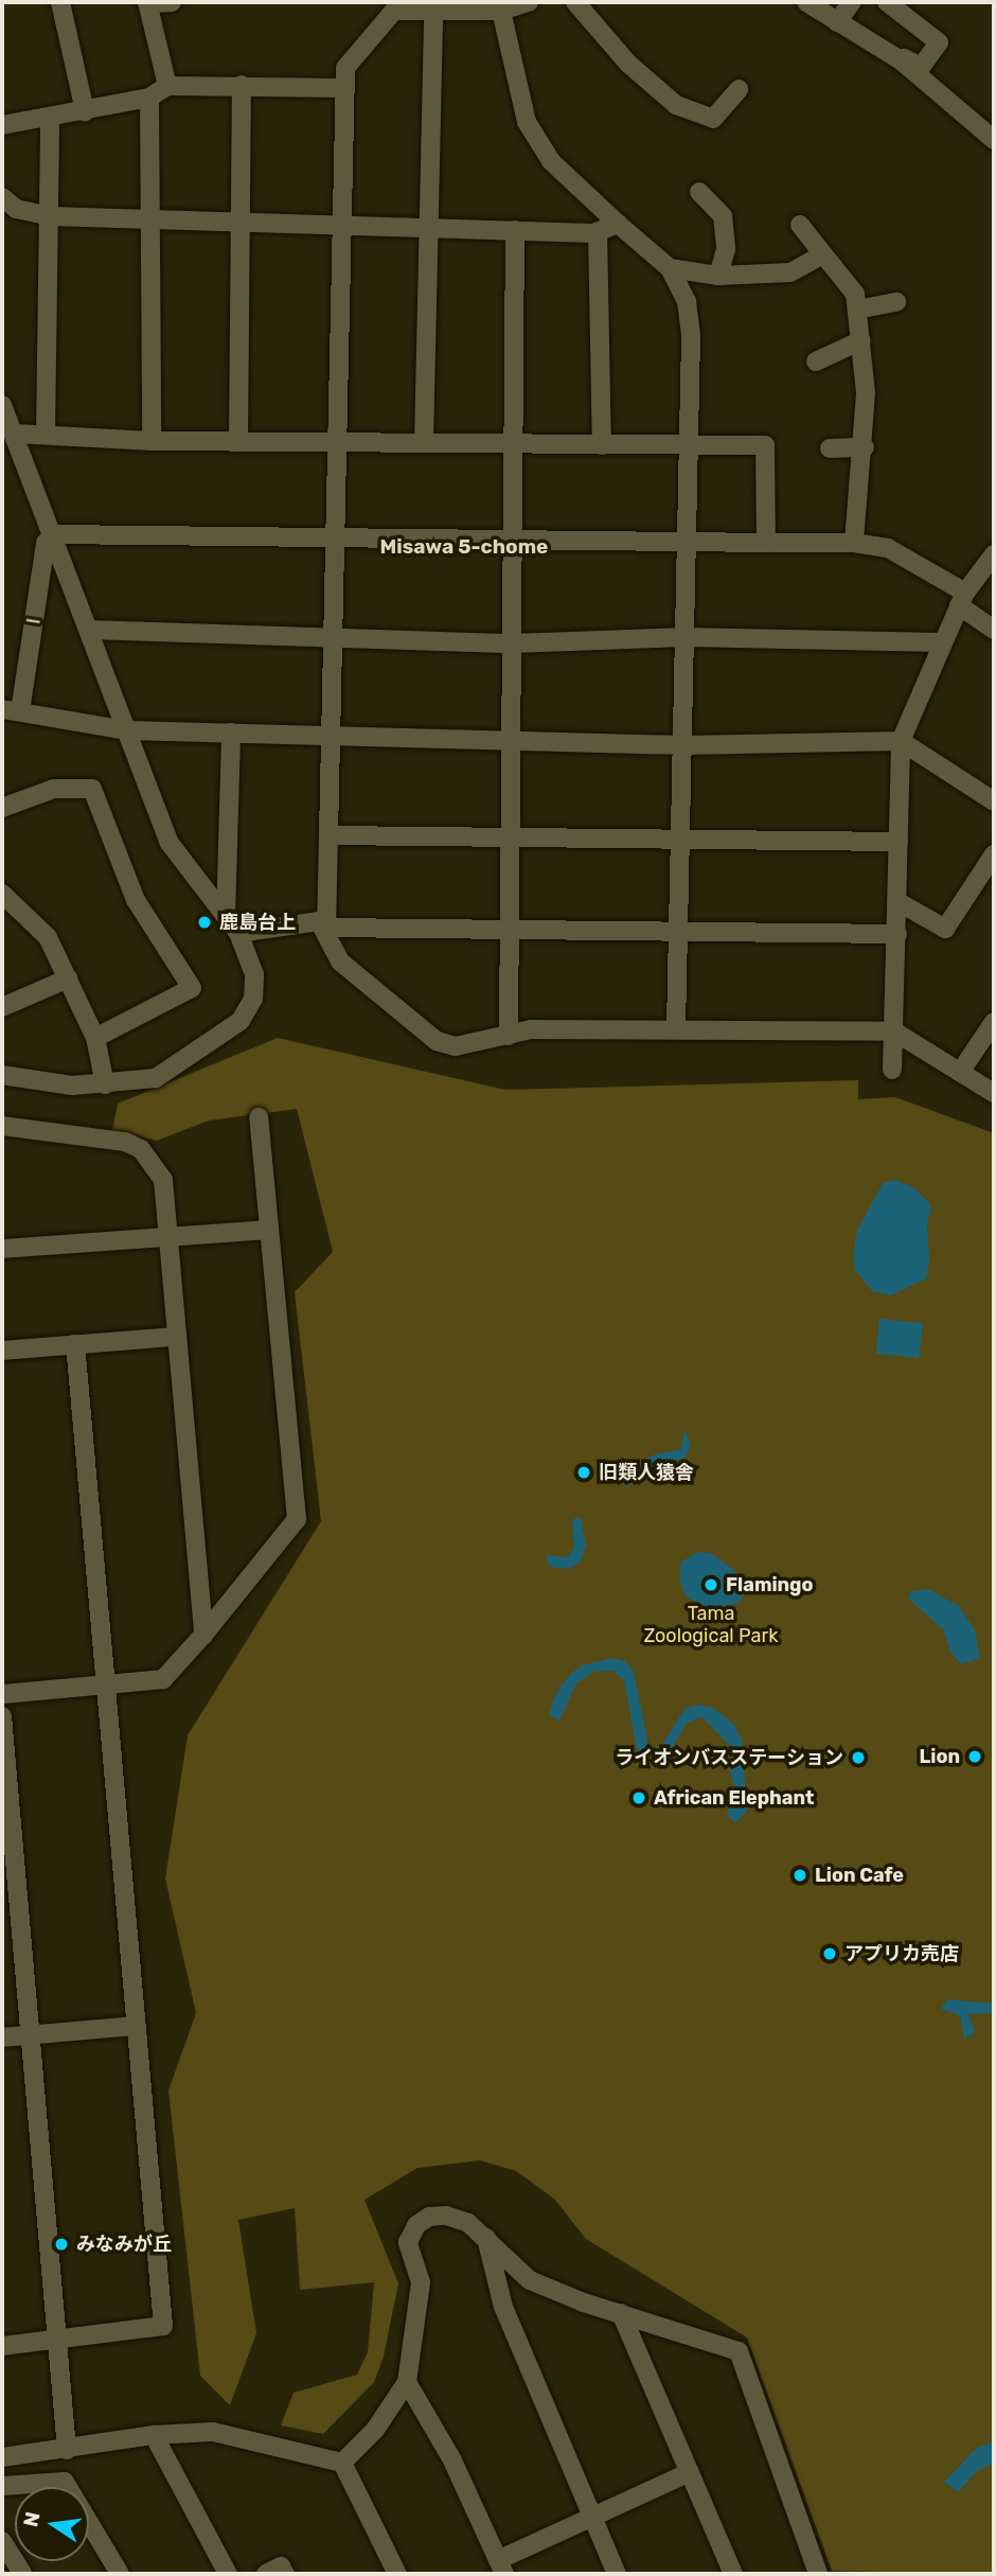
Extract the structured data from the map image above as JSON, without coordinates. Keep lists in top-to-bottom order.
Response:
{
  "streets": {
    "street": ["I"]
  },
  "districts": ["Misawa 5-chome"],
  "parks": ["Tama Zoological Park"],
  "places": [
    "鹿島台上",
    "旧類人猿舎",
    "Flamingo",
    "Lion",
    "ライオンバスステーション",
    "African Elephant",
    "Lion Cafe",
    "アプリカ売店",
    "みなみが丘"
  ],
  "north": "left"
}
